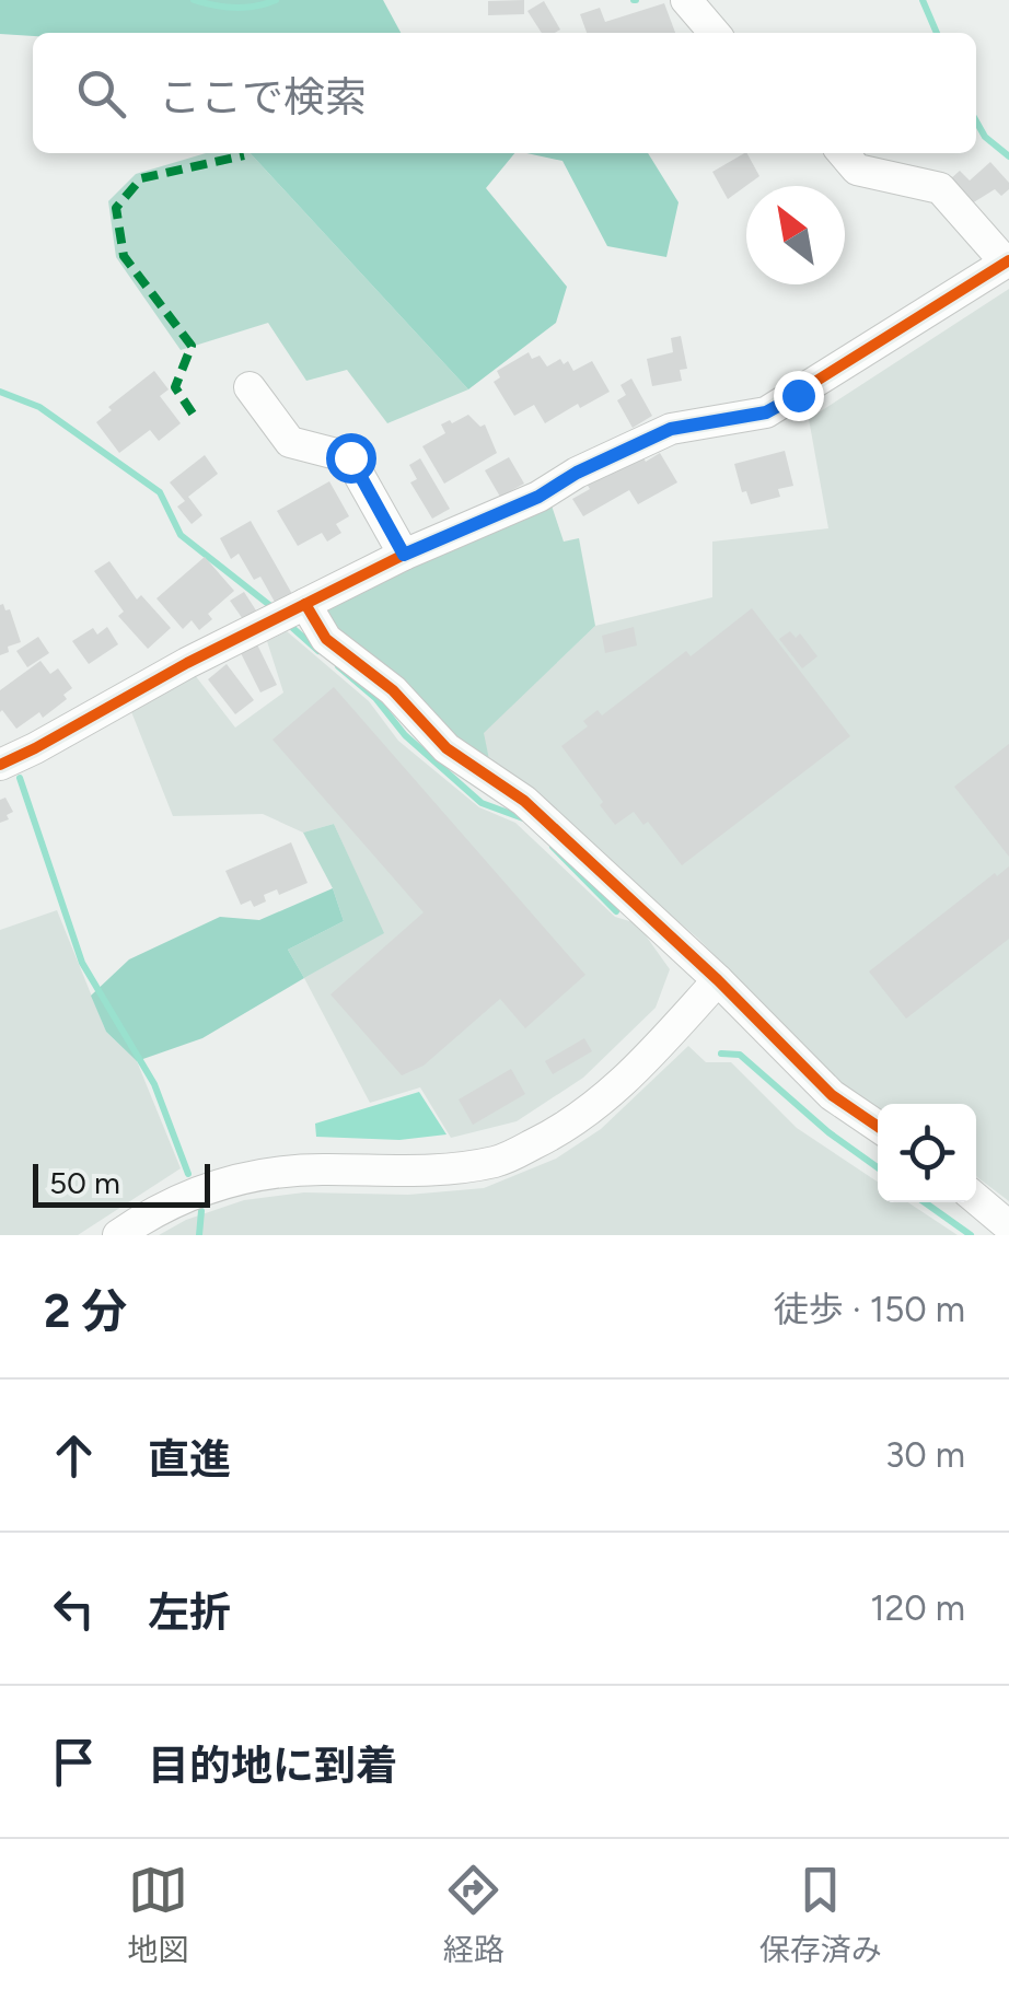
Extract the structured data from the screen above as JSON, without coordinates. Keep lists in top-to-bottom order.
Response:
{
  "scale_bar": "50 m",
  "north": "top left",
  "page": {
    "search": "ここで検索",
    "scale": "50 m",
    "heading": ["2 分", "徒歩 · 150 m"],
    "list": [
      ["直進", "30 m"],
      ["左折", "120 m"],
      "目的地に到着"
    ],
    "nav": ["地図", "経路", "保存済み"]
  }
}
